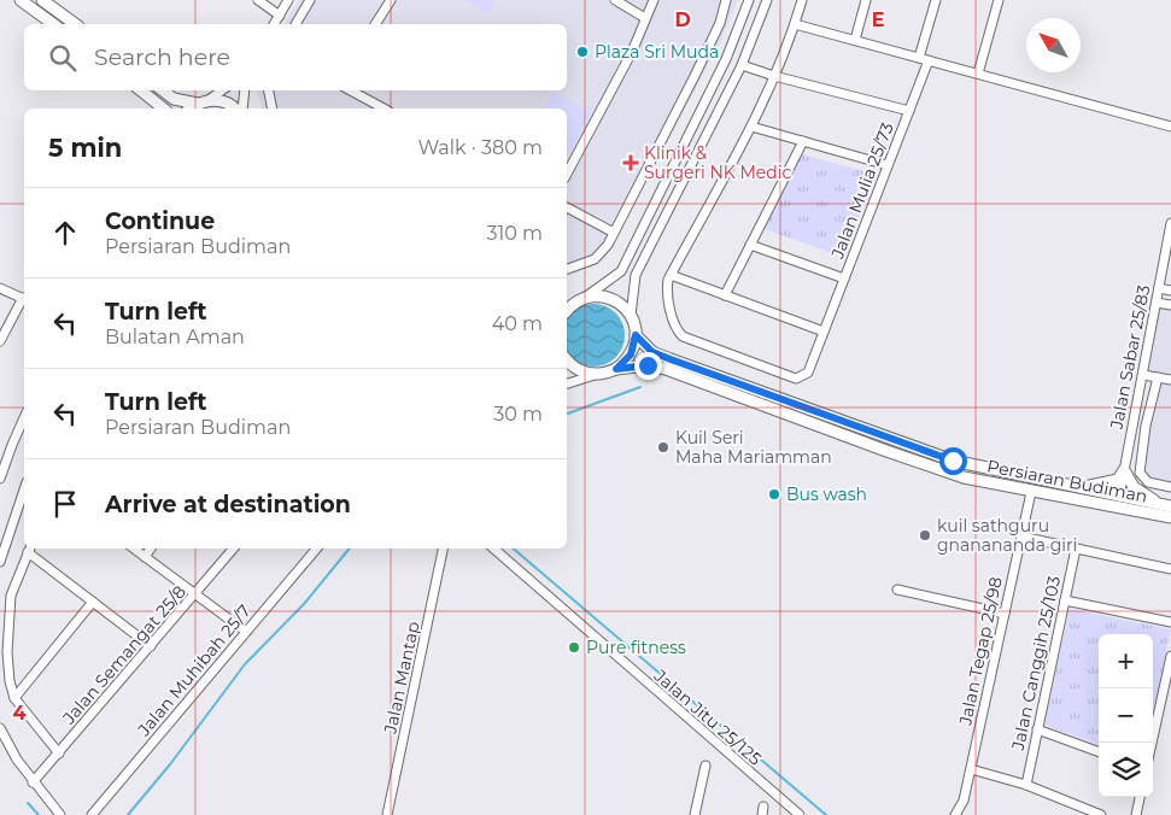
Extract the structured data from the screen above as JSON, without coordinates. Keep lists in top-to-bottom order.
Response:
{
  "streets": {
    "main road": ["Persiaran Budiman"],
    "street": [
      "Jalan Mulia 25/73",
      "Jalan Sabar 25/83",
      "Jalan Tegap 25/98",
      "Jalan Semangat 25/8",
      "Jalan Canggih 25/103",
      "Jalan Muhibah 25/7",
      "Jalan Mantap",
      "Jalan Jitu 25/125"
    ]
  },
  "crossings": [
    ["Jalan Sabar 25/83", "Persiaran Budiman"],
    ["Persiaran Budiman", "Jalan Tegap 25/98"]
  ],
  "places": {
    "other": [
      "Plaza Sri Muda",
      "Kuil Seri Maha Mariamman",
      "Bus wash",
      "kuil sathguru gnanananda giri",
      "Pure fitness"
    ],
    "health": ["Klinik & Surgeri NK Medic"]
  },
  "north": "top left",
  "page": {
    "search": "Search here",
    "heading": ["5 min", "Walk · 380 m"],
    "list": [
      ["Continue", "Persiaran Budiman", "310 m"],
      ["Turn left", "Bulatan Aman", "40 m"],
      ["Turn left", "Persiaran Budiman", "30 m"],
      "Arrive at destination"
    ],
    "map_buttons": ["+", "−"]
  },
  "grid": {
    "columns": ["D", "E"],
    "rows": ["4"]
  }
}
